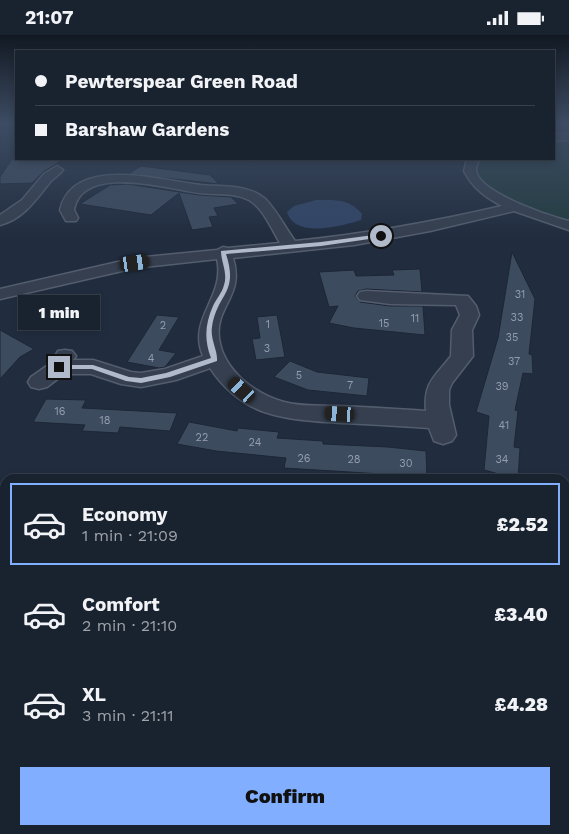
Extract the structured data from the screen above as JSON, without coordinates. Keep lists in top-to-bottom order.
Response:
{
  "house_numbers": [
    "31",
    "33",
    "11",
    "15",
    "1",
    "2",
    "35",
    "3",
    "4",
    "37",
    "5",
    "7",
    "39",
    "16",
    "18",
    "41",
    "22",
    "24",
    "26",
    "28",
    "34",
    "30"
  ],
  "page": {
    "status": "21:07",
    "banner": ["Pewterspear Green Road", "Barshaw Gardens"],
    "bubble": "1 min",
    "list": [
      {
        "name": "Economy",
        "note": "1 min · 21:09",
        "value": "£2.52"
      },
      {
        "name": "Comfort",
        "note": "2 min · 21:10",
        "value": "£3.40"
      },
      {
        "name": "XL",
        "note": "3 min · 21:11",
        "value": "£4.28"
      }
    ],
    "buttons": "Confirm"
  }
}
